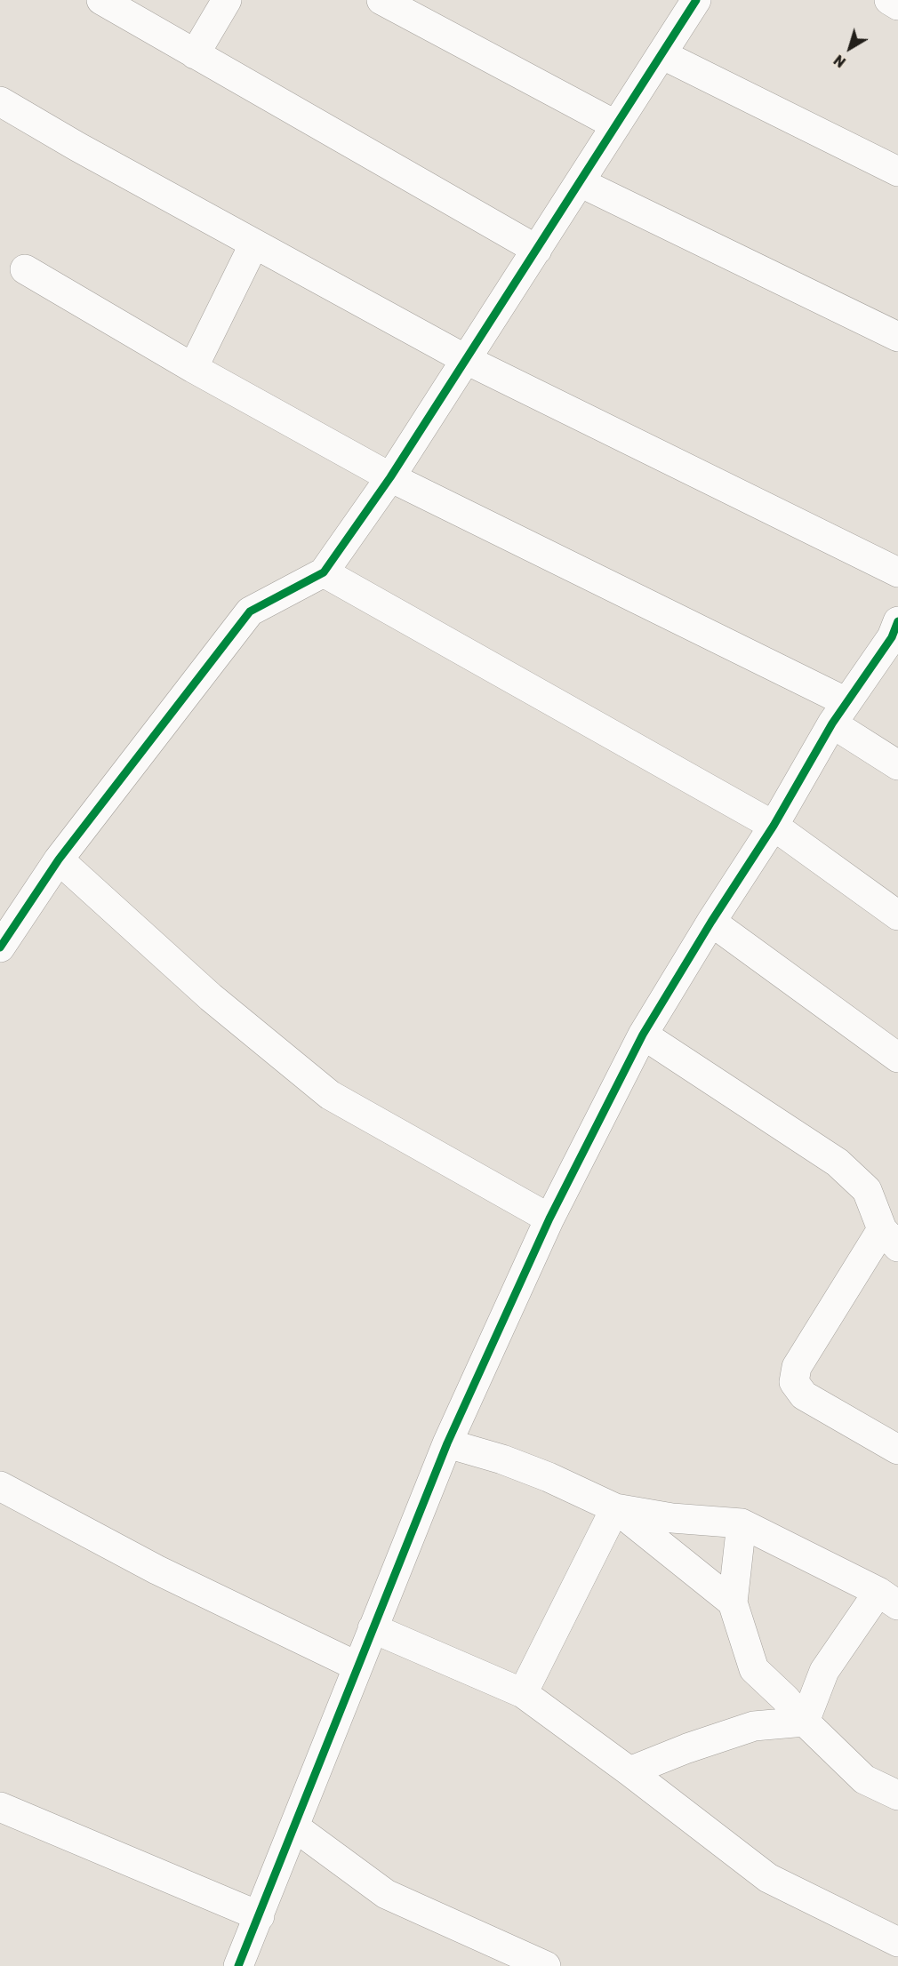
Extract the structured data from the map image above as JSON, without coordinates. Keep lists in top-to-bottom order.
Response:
{
  "north": "bottom left"
}
